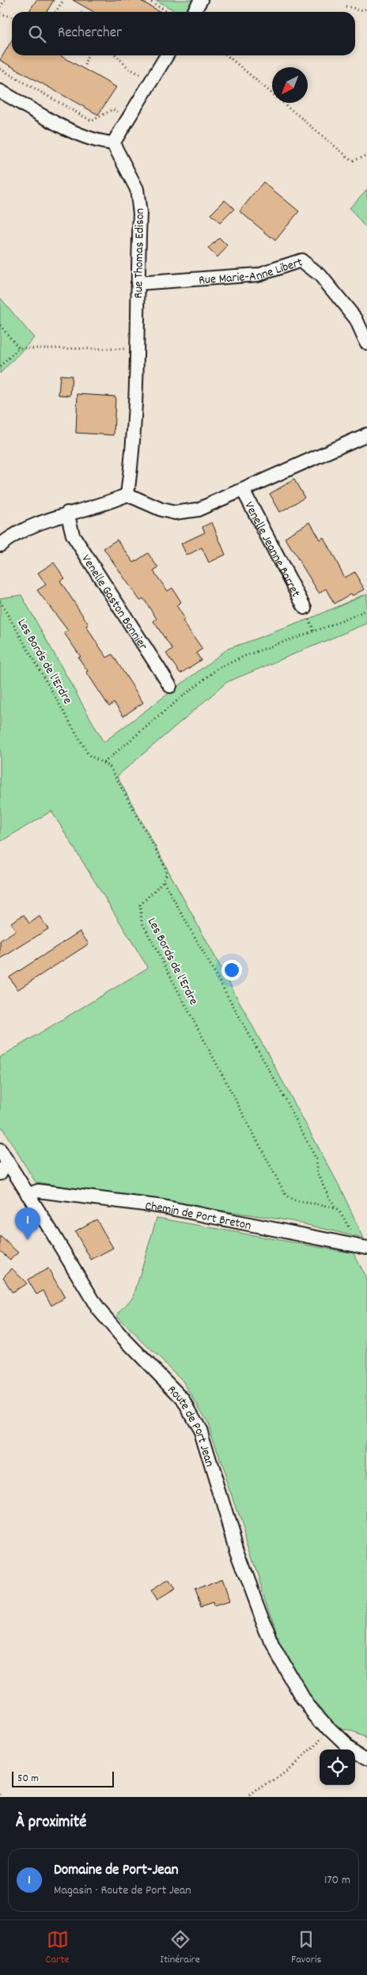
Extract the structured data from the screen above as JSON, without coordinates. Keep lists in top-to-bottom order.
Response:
{
  "streets": {
    "street": [
      "Rue Thomas Edison",
      "Rue Marie-Anne Libert",
      "Venelle Jeanne Barret",
      "Venelle Gaston Bonnier",
      "Chemin de Port Breton",
      "Route de Port Jean"
    ],
    "path": ["Les Bords de l'Erdre"]
  },
  "crossings": [
    ["Rue Thomas Edison", "Rue Marie-Anne Libert"],
    ["Chemin de Port Breton", "Route de Port Jean"]
  ],
  "scale_bar": "50 m",
  "north": "bottom left",
  "page": {
    "search": "Rechercher",
    "pins": "1",
    "scale": "50 m",
    "heading": "À proximité",
    "list": [
      {
        "mark": "1",
        "name": "Domaine de Port-Jean",
        "note": "Magasin · Route de Port Jean",
        "value": "170 m"
      }
    ],
    "nav": ["Carte", "Itinéraire", "Favoris"]
  }
}
